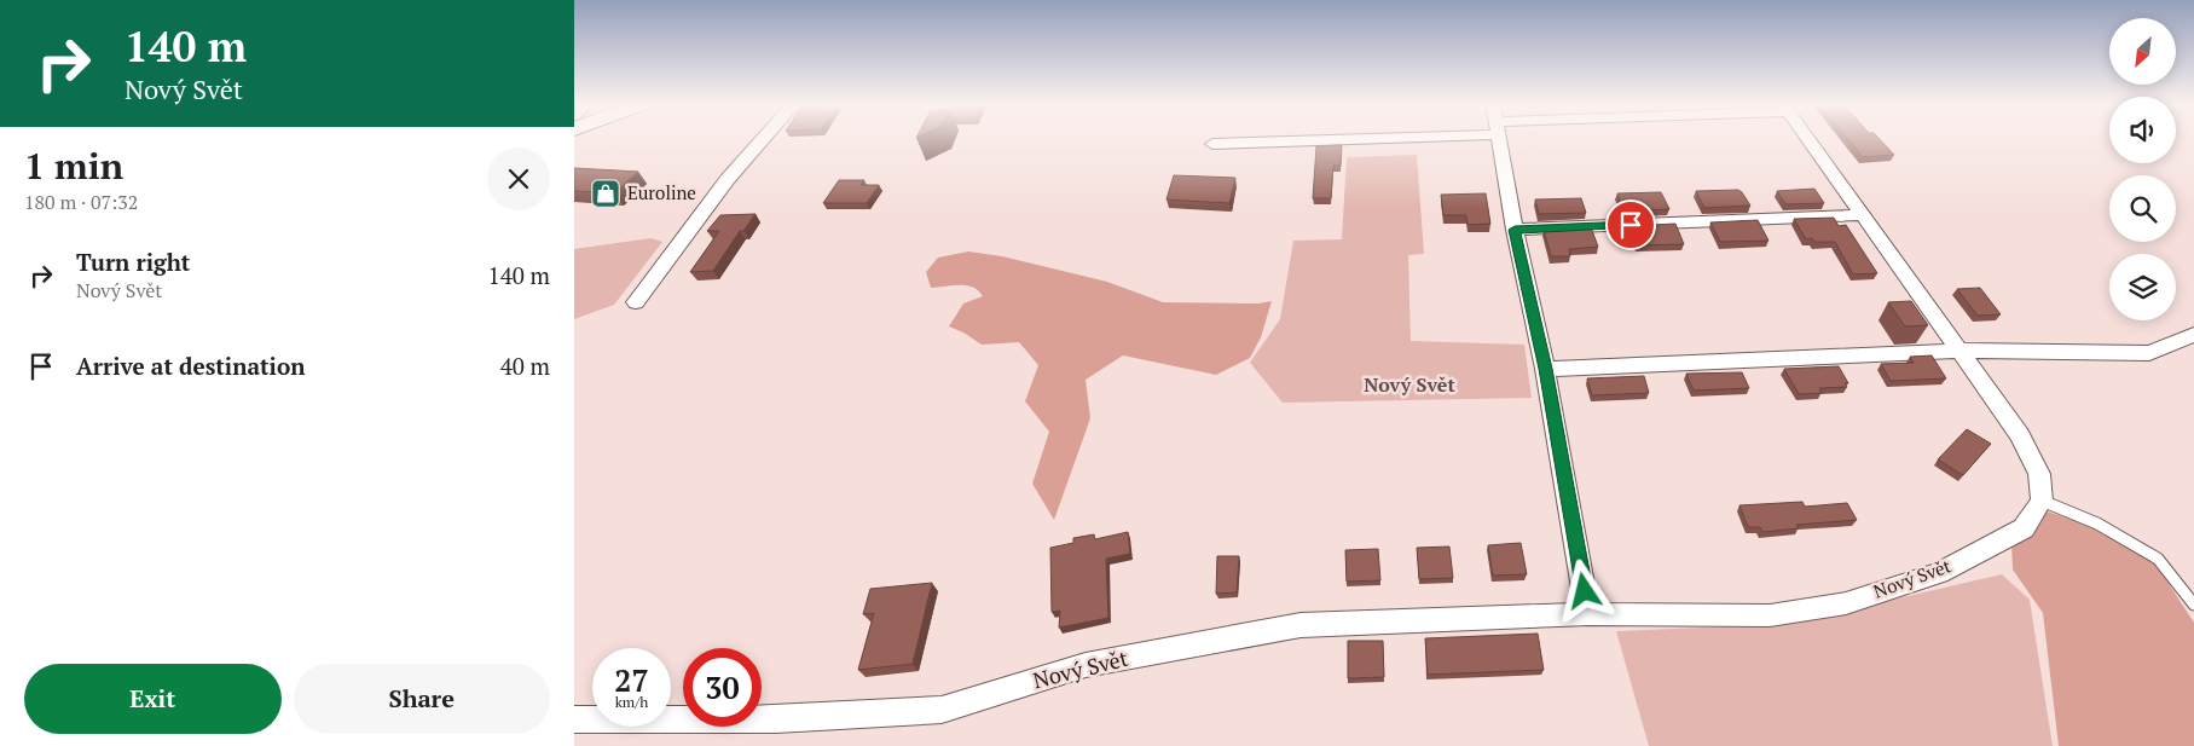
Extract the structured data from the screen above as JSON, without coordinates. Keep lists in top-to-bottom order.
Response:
{
  "streets": {
    "street": ["Nový Svět"]
  },
  "districts": ["Nový Svět"],
  "places": {
    "shop": ["Euroline"]
  },
  "north": "bottom left",
  "page": {
    "turn": ["140 m", "Nový Svět"],
    "heading": ["1 min", "180 m · 07:32"],
    "list": [
      {
        "name": "Turn right",
        "note": "Nový Svět",
        "value": "140 m"
      },
      {
        "name": "Arrive at destination",
        "value": "40 m"
      }
    ],
    "speed": "27 km/h",
    "limit": "30",
    "buttons": ["Exit", "Share"]
  }
}
